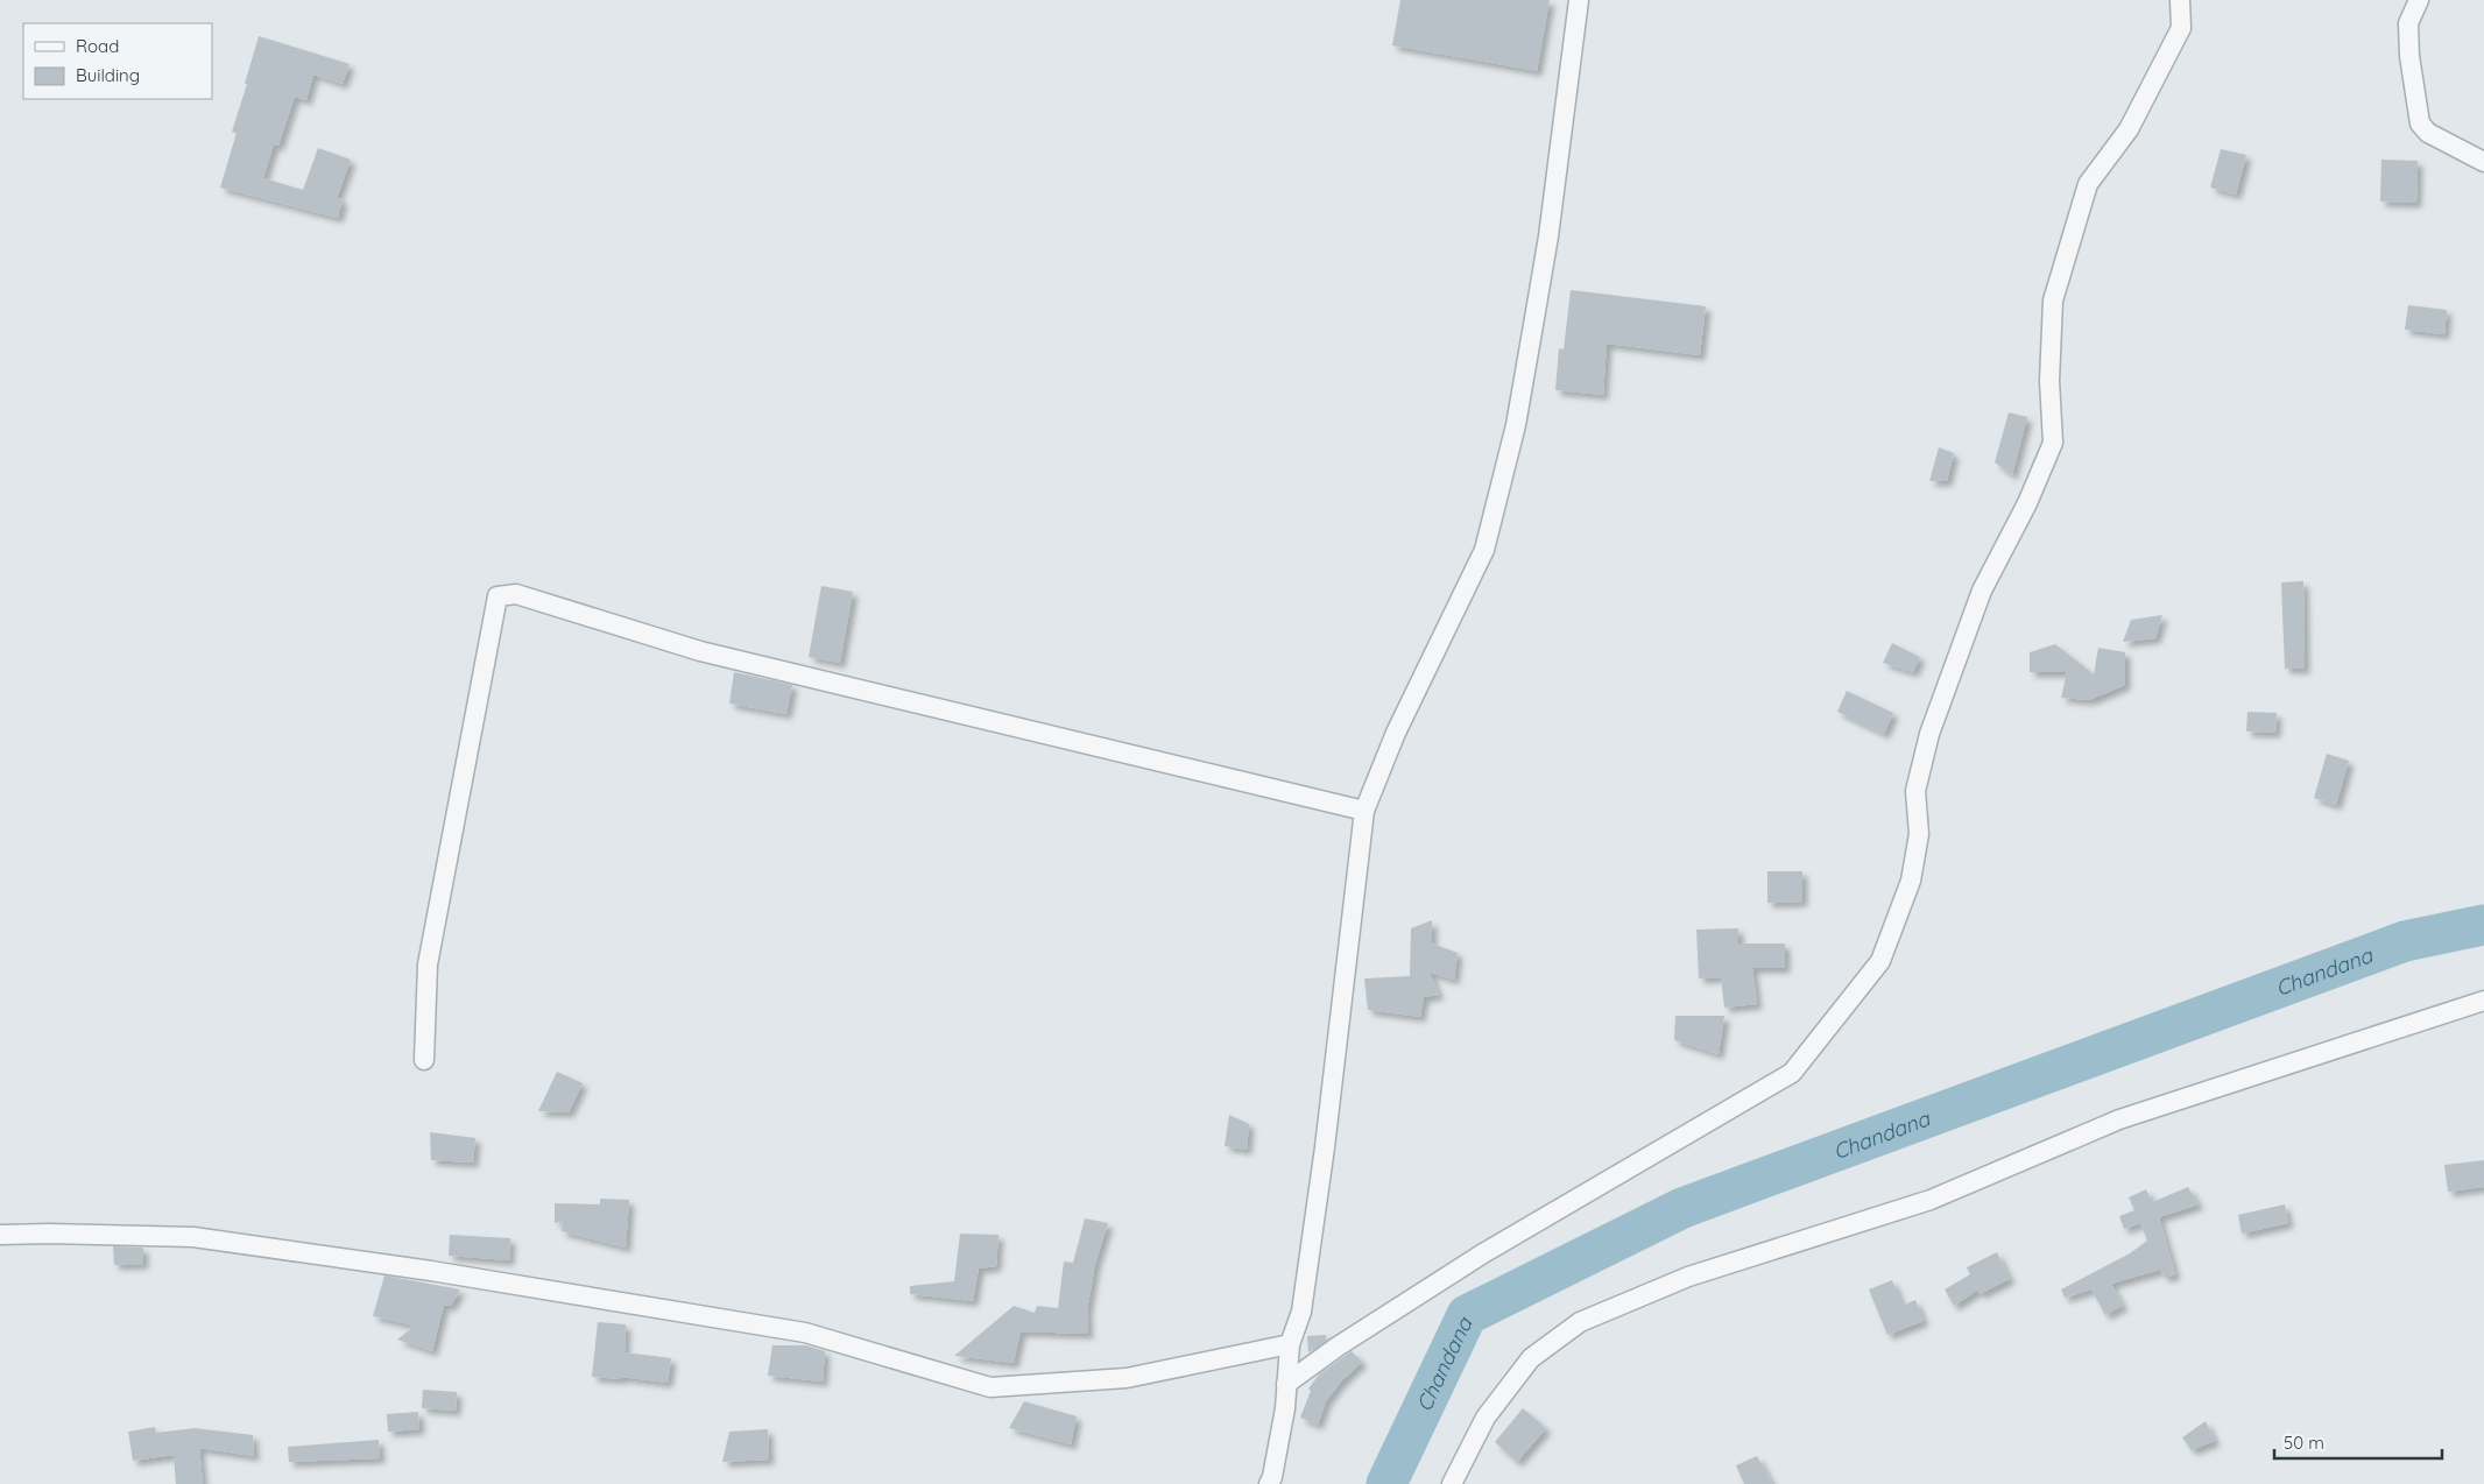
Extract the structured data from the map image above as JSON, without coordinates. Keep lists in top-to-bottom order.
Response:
{
  "water": ["Chandana"],
  "legend": ["Road", "Building"],
  "scale_bar": "50 m"
}
